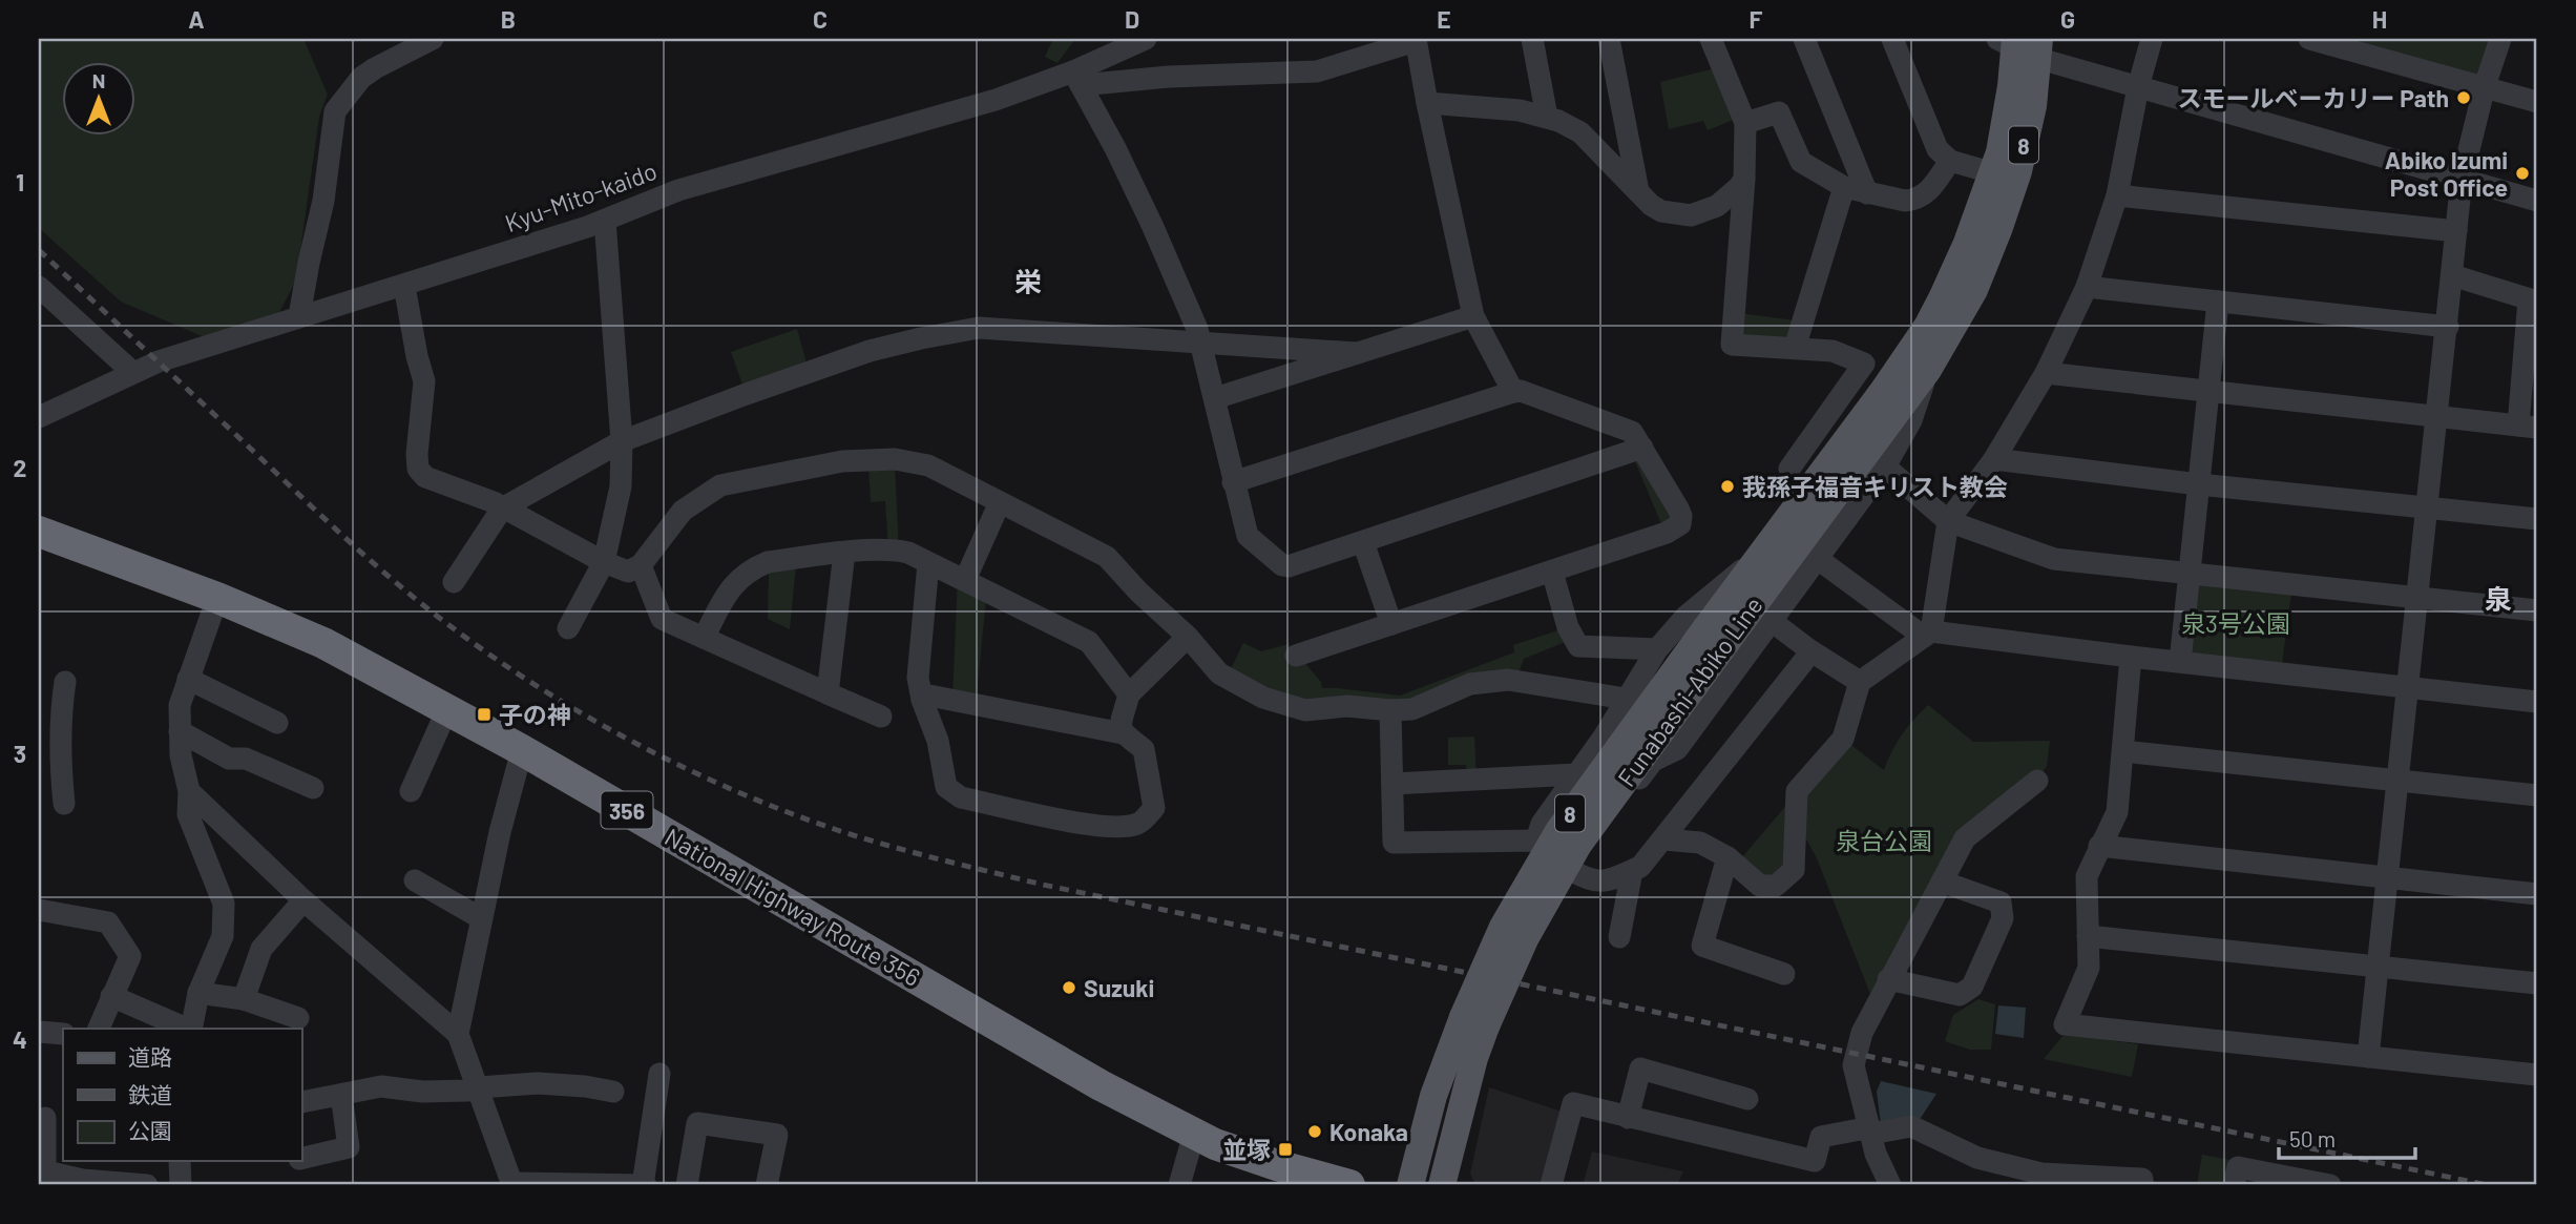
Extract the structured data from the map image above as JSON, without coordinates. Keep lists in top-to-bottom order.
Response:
{
  "streets": {
    "highway": ["356", "National Highway Route 356"],
    "main road": ["8", "Funabashi-Abiko Line"],
    "street": ["Kyu-Mito-kaido"]
  },
  "crossings": [
    ["8", "Funabashi-Abiko Line"]
  ],
  "districts": ["栄", "泉"],
  "parks": ["泉3号公園", "泉台公園"],
  "places": {
    "other": [
      "スモールベーカリー Path",
      "Abiko Izumi Post Office",
      "我孫子福音キリスト教会",
      "Suzuki",
      "Konaka"
    ],
    "transit": ["子の神", "並塚"]
  },
  "legend": ["道路", "鉄道", "公園"],
  "scale_bar": "50 m",
  "north": "top",
  "grid": {
    "columns": [
      "A",
      "B",
      "C",
      "D",
      "E",
      "F",
      "G",
      "H"
    ],
    "rows": [
      "1",
      "2",
      "3",
      "4"
    ]
  }
}
